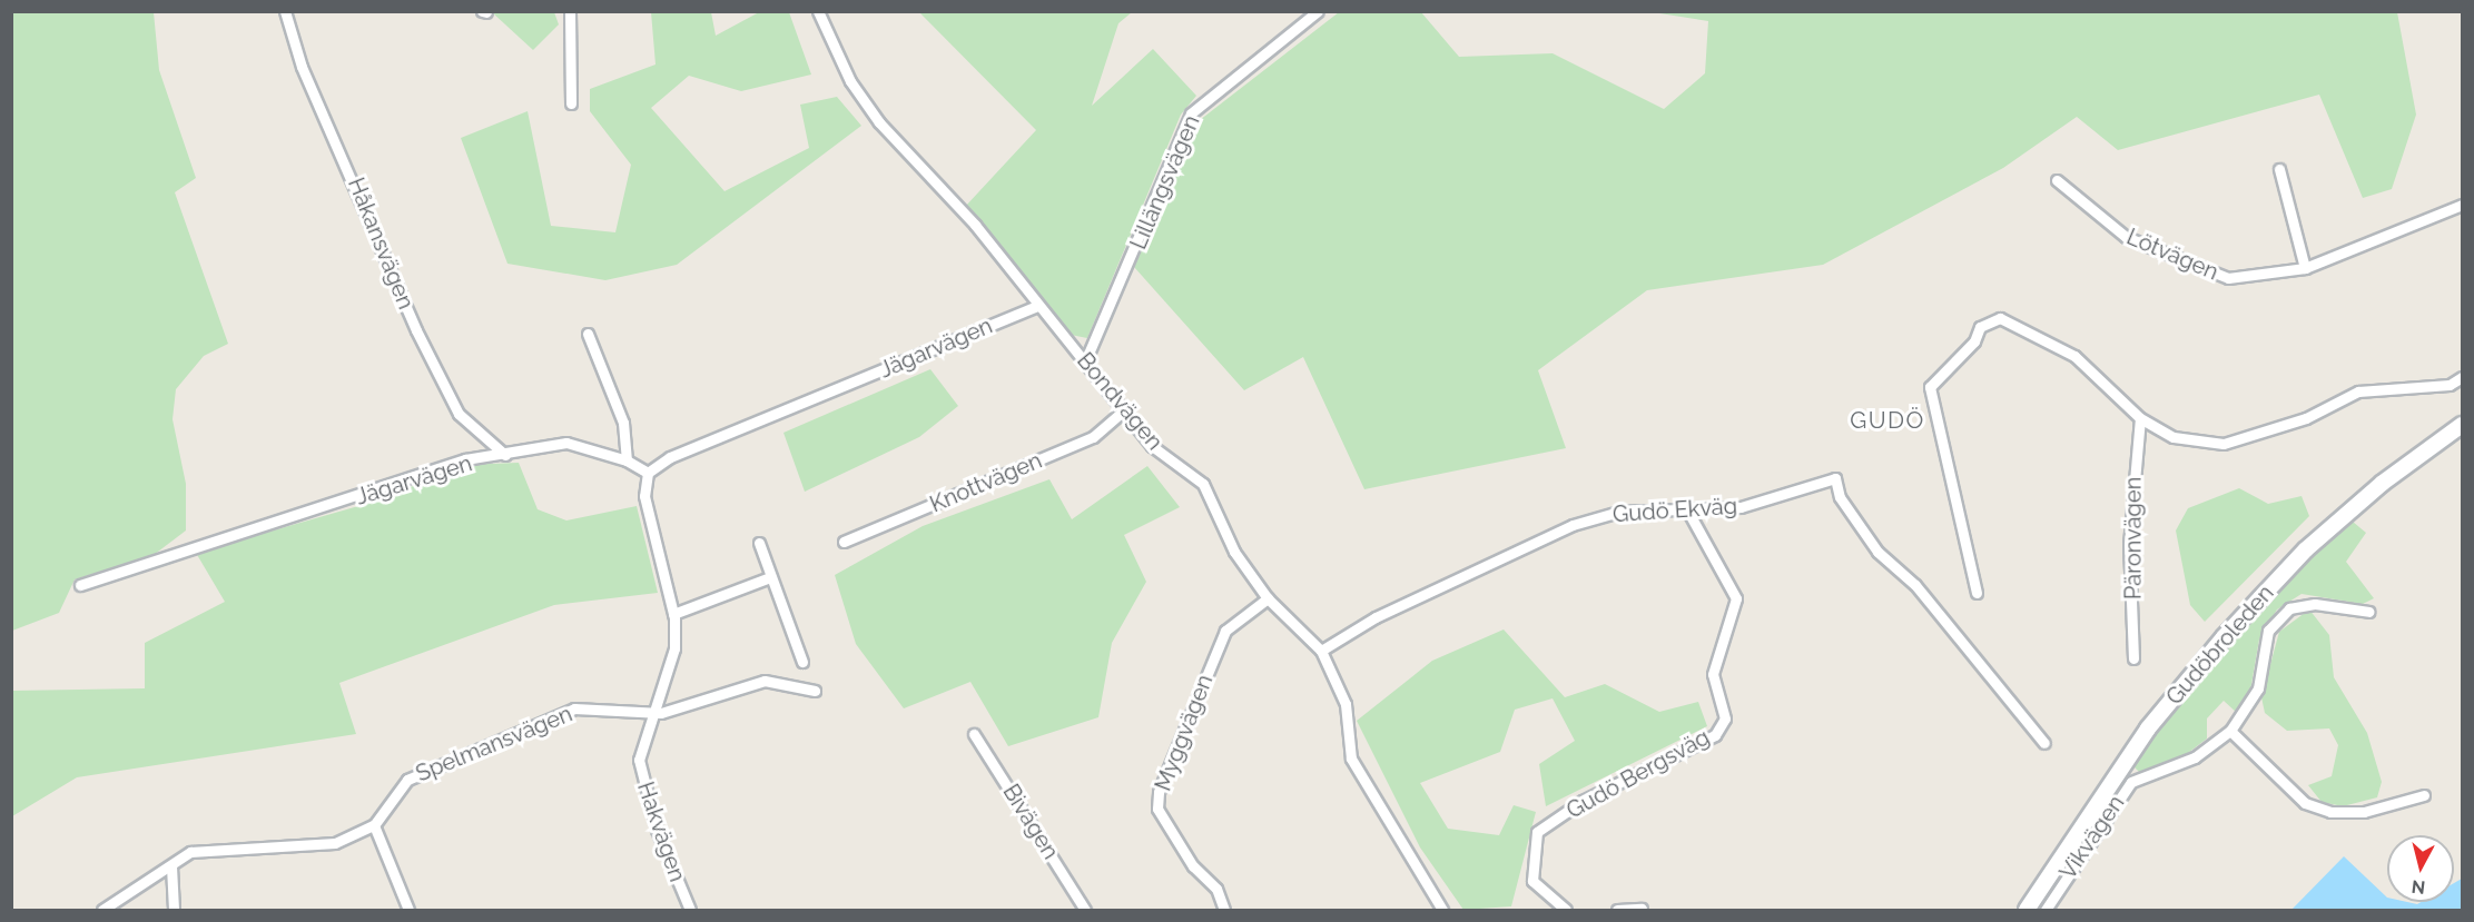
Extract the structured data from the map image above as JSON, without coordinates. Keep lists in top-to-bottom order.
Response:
{
  "streets": {
    "main road": ["Gudöbroleden"],
    "street": [
      "Lillängsvägen",
      "Håkansvägen",
      "Lötvägen",
      "Jägarvägen",
      "Bondvägen",
      "Knottvägen",
      "Gudö Ekväg",
      "Päronvägen",
      "Myggvägen",
      "Spelmansvägen",
      "Gudö Bergsväg",
      "Bivägen",
      "Hakvägen",
      "Vikvägen"
    ]
  },
  "crossings": [
    ["Lillängsvägen", "Bondvägen"],
    ["Håkansvägen", "Jägarvägen"],
    ["Jägarvägen", "Bondvägen"],
    ["Jägarvägen", "Hakvägen"],
    ["Bondvägen", "Knottvägen"],
    ["Bondvägen", "Gudö Ekväg"],
    ["Bondvägen", "Myggvägen"],
    ["Gudö Ekväg", "Gudö Bergsväg"],
    ["Spelmansvägen", "Hakvägen"]
  ],
  "districts": ["GUDÖ"],
  "north": "bottom"
}
